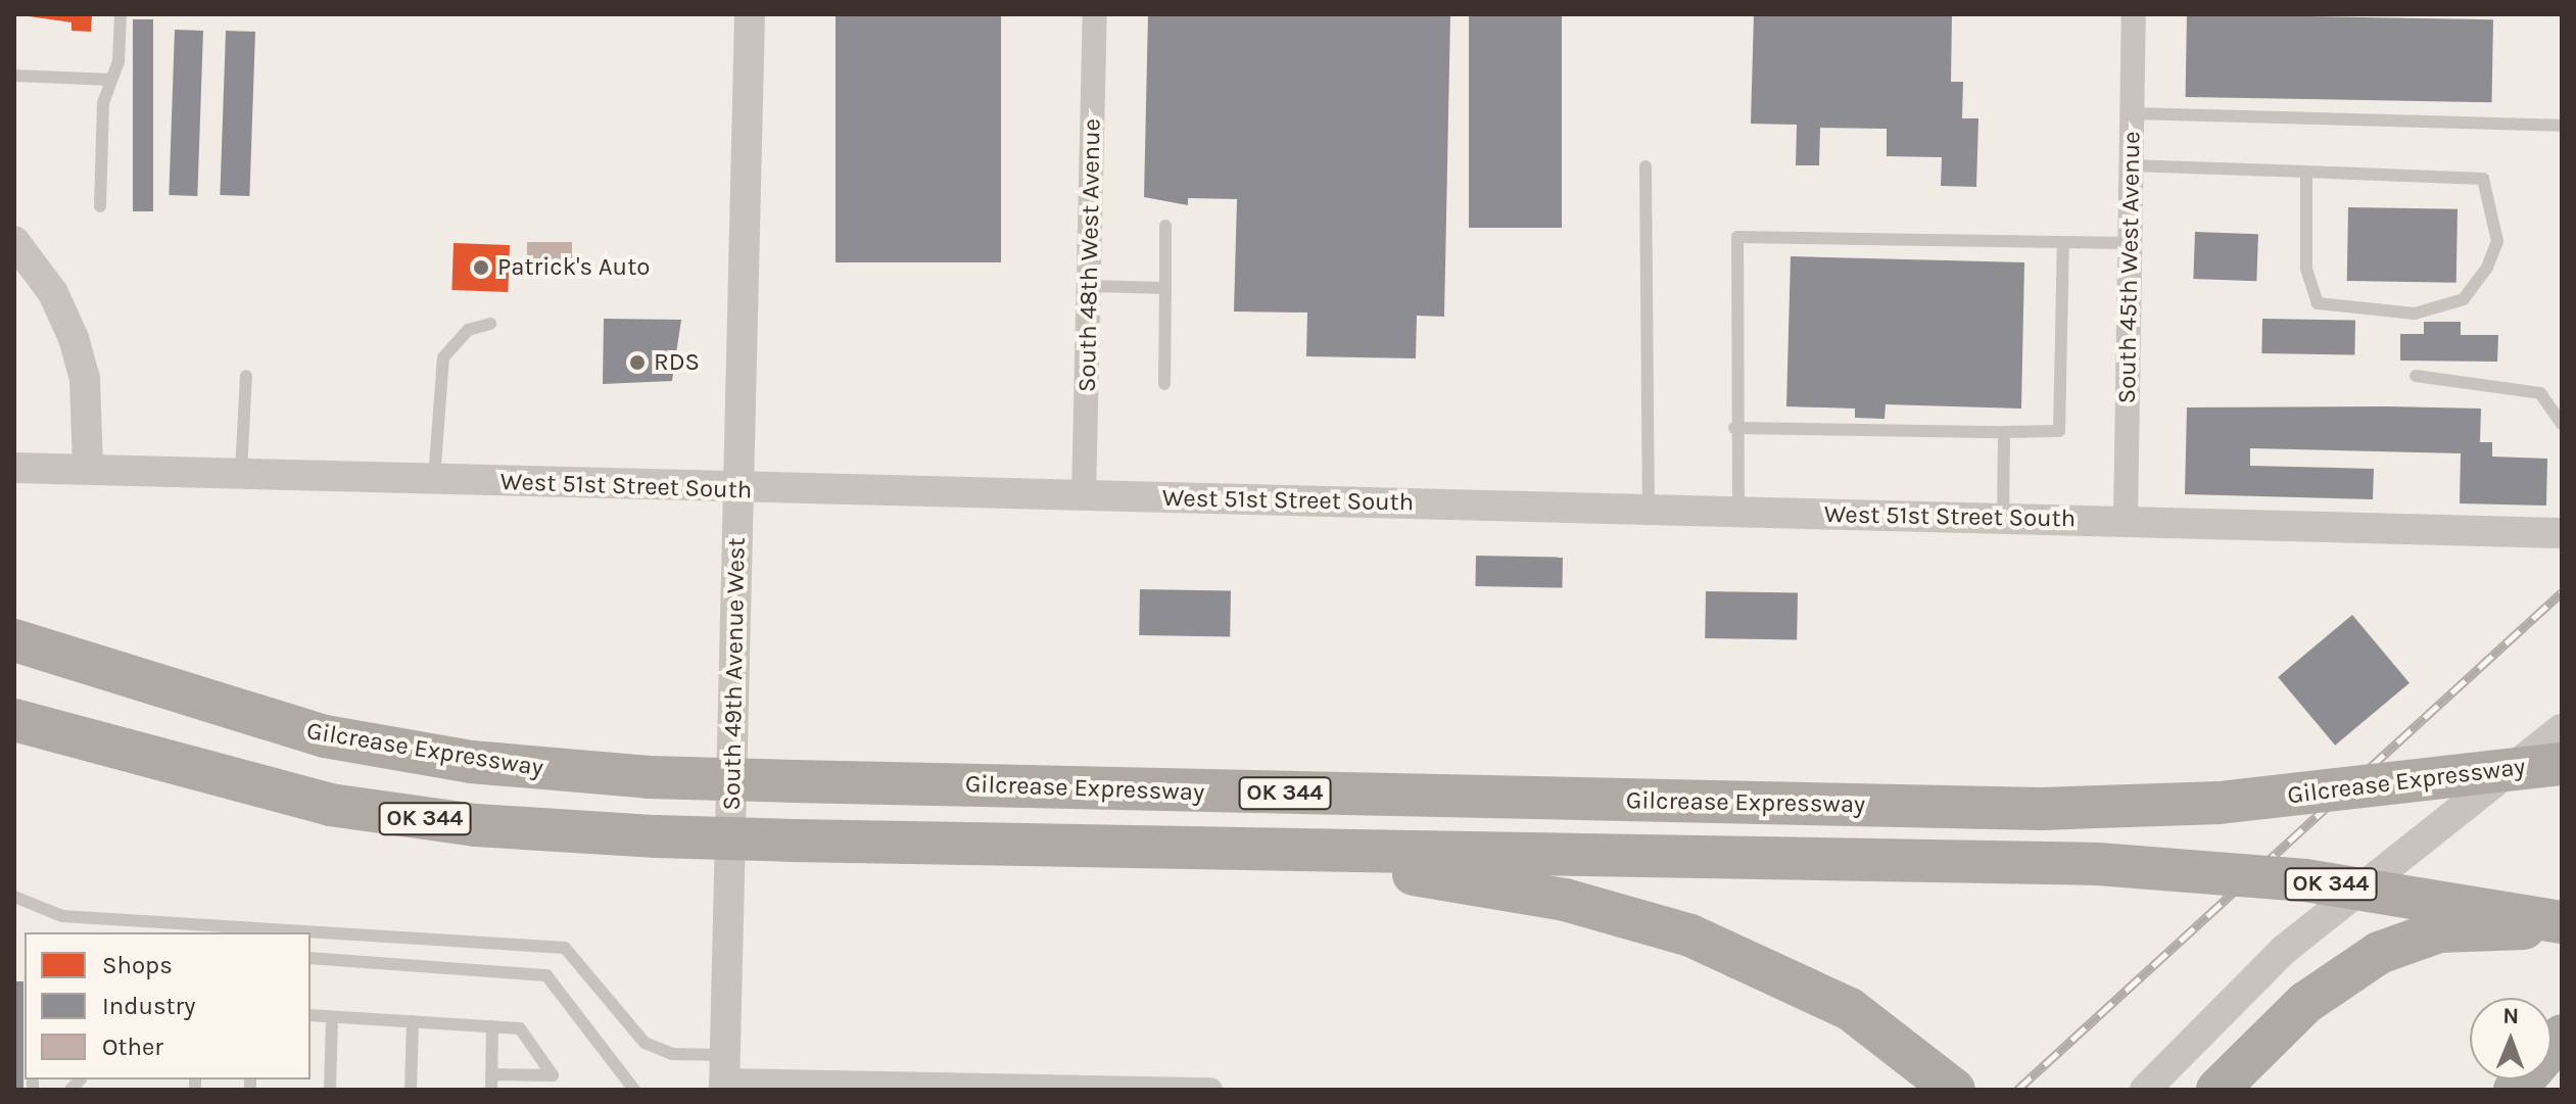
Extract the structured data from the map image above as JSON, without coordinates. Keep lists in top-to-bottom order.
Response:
{
  "streets": {
    "highway": ["Gilcrease Expressway", "OK 344"],
    "street": [
      "South 48th West Avenue",
      "South 45th West Avenue",
      "West 51st Street South",
      "South 49th Avenue West"
    ]
  },
  "crossings": [
    ["South 48th West Avenue", "West 51st Street South"],
    ["South 45th West Avenue", "West 51st Street South"],
    ["West 51st Street South", "South 49th Avenue West"]
  ],
  "places": ["Patrick's Auto", "RDS"],
  "legend": ["Shops", "Industry", "Other"],
  "north": "top"
}
